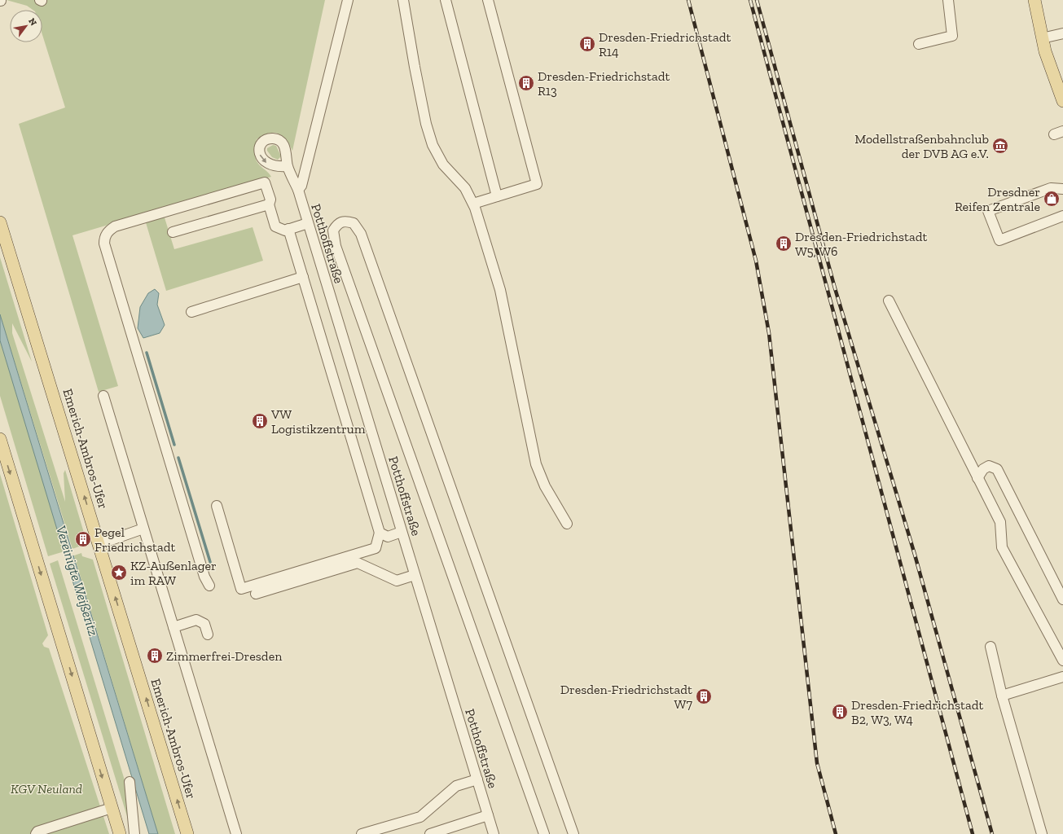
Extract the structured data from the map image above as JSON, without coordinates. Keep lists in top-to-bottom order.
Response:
{
  "streets": {
    "main road": ["Emerich-Ambros-Ufer"],
    "street": ["Potthoffstraße"]
  },
  "water": ["Vereinigte Weißeritz"],
  "parks": ["KGV Neuland"],
  "places": {
    "building": [
      "Dresden-Friedrichstadt R14",
      "Dresden-Friedrichstadt R13",
      "Dresden-Friedrichstadt W5, W6",
      "VW Logistikzentrum",
      "Pegel Friedrichstadt",
      "Zimmerfrei-Dresden",
      "Dresden-Friedrichstadt W7",
      "Dresden-Friedrichstadt B2, W3, W4"
    ],
    "museum": ["Modellstraßenbahnclub der DVB AG e.V."],
    "shop": ["Dresdner Reifen Zentrale"],
    "place": ["KZ-Außenlager im RAW"]
  },
  "north": "top right"
}
